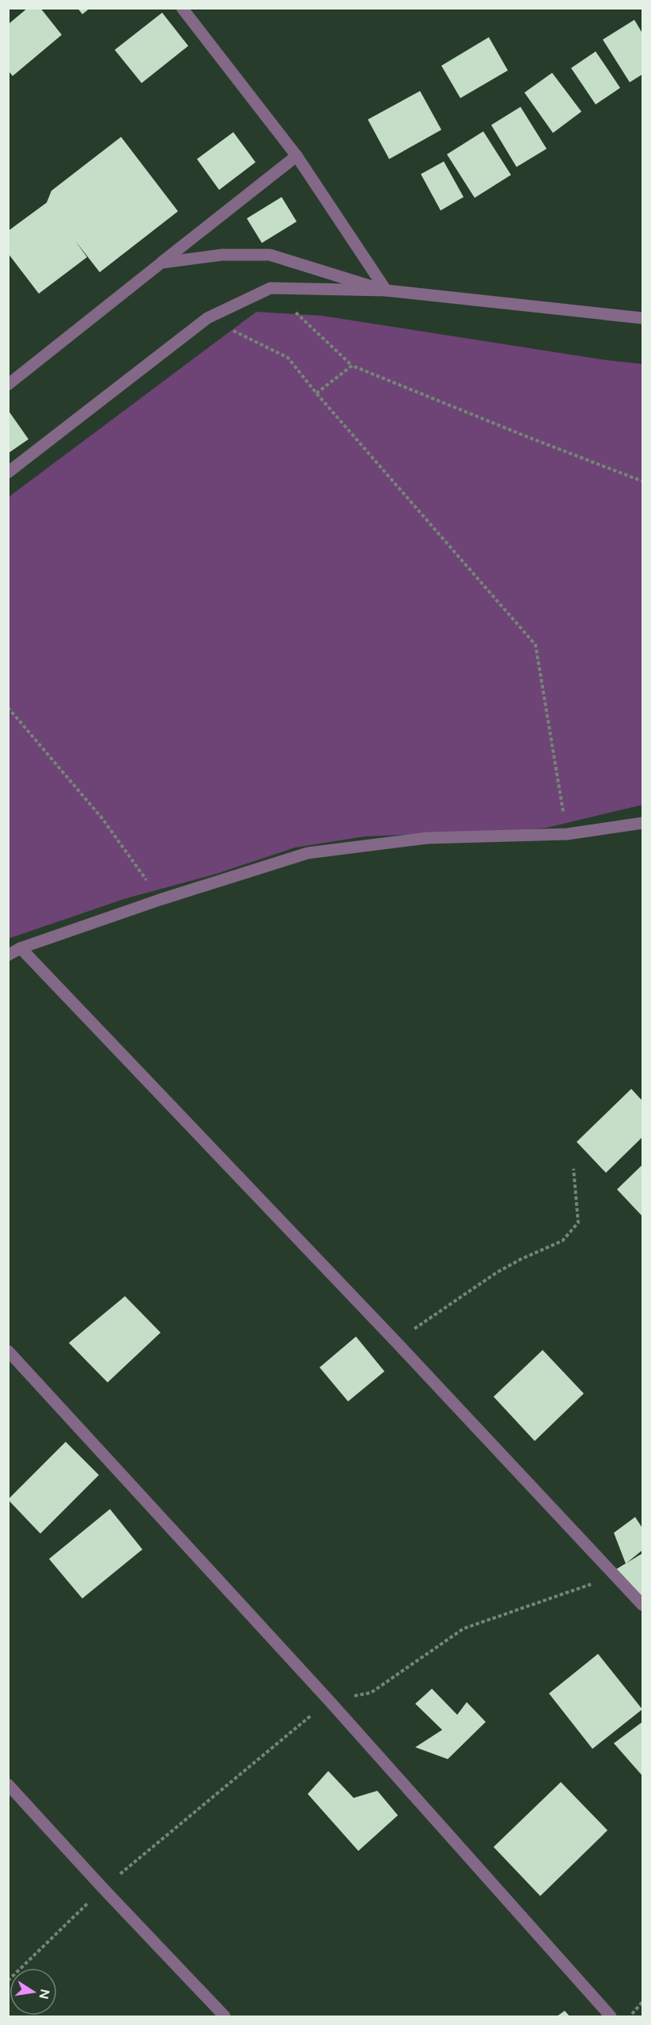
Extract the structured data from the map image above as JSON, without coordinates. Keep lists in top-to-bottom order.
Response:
{
  "north": "right"
}
